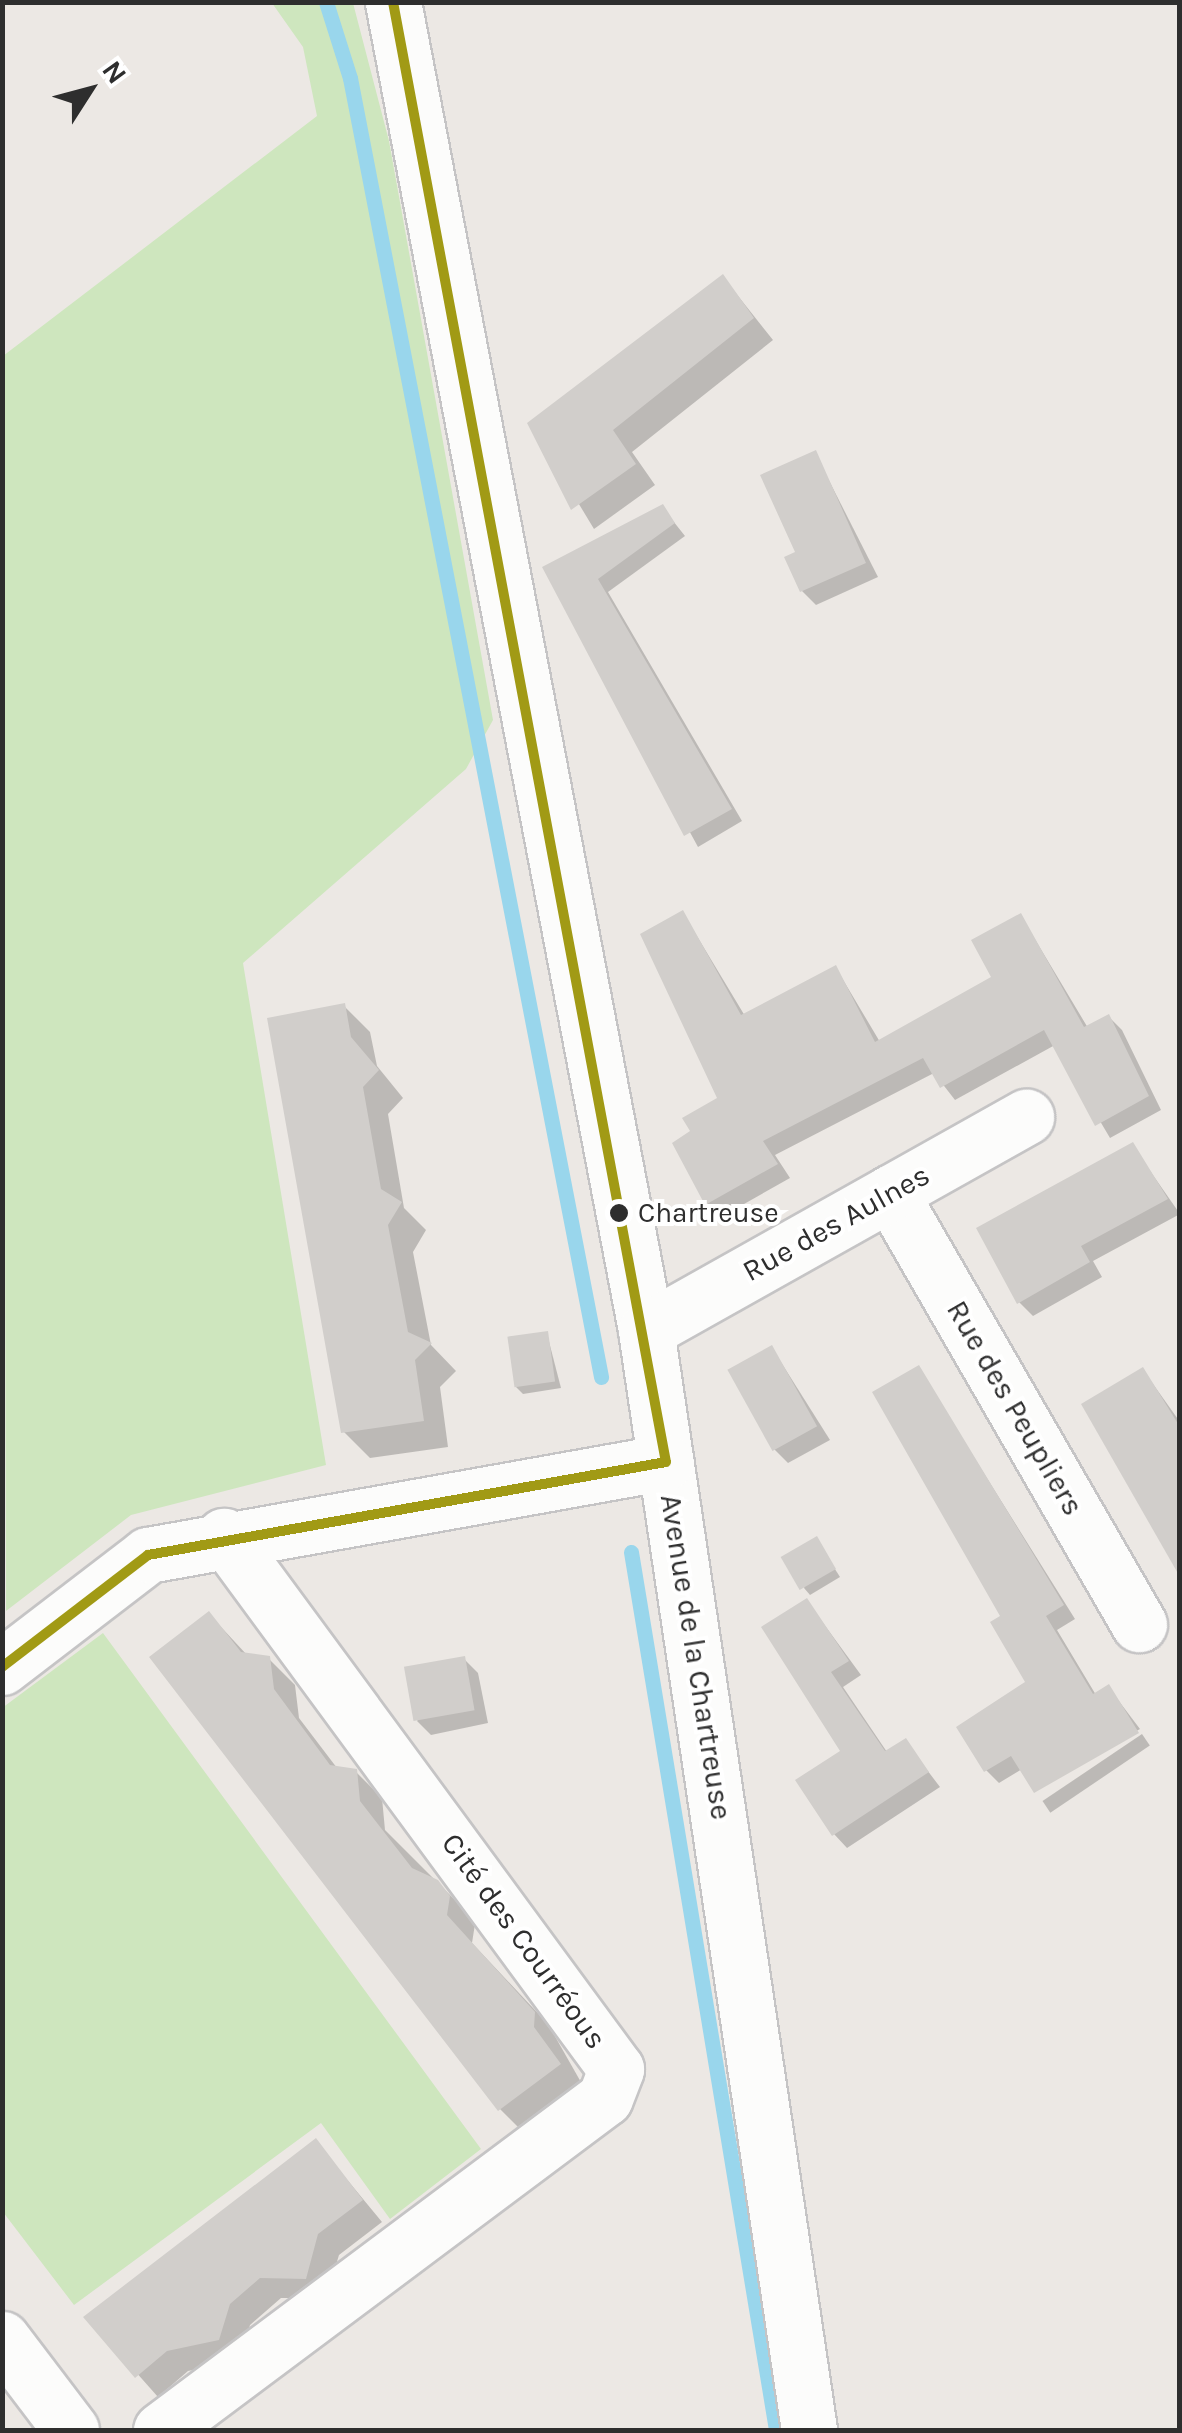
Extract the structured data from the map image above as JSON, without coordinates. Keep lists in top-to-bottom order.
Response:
{
  "streets": {
    "street": [
      "Rue des Aulnes",
      "Rue des Peupliers",
      "Avenue de la Chartreuse",
      "Cité des Courréous"
    ]
  },
  "crossings": [
    ["Rue des Aulnes", "Rue des Peupliers"],
    ["Rue des Aulnes", "Avenue de la Chartreuse"]
  ],
  "places": ["Chartreuse"],
  "north": "top right"
}
